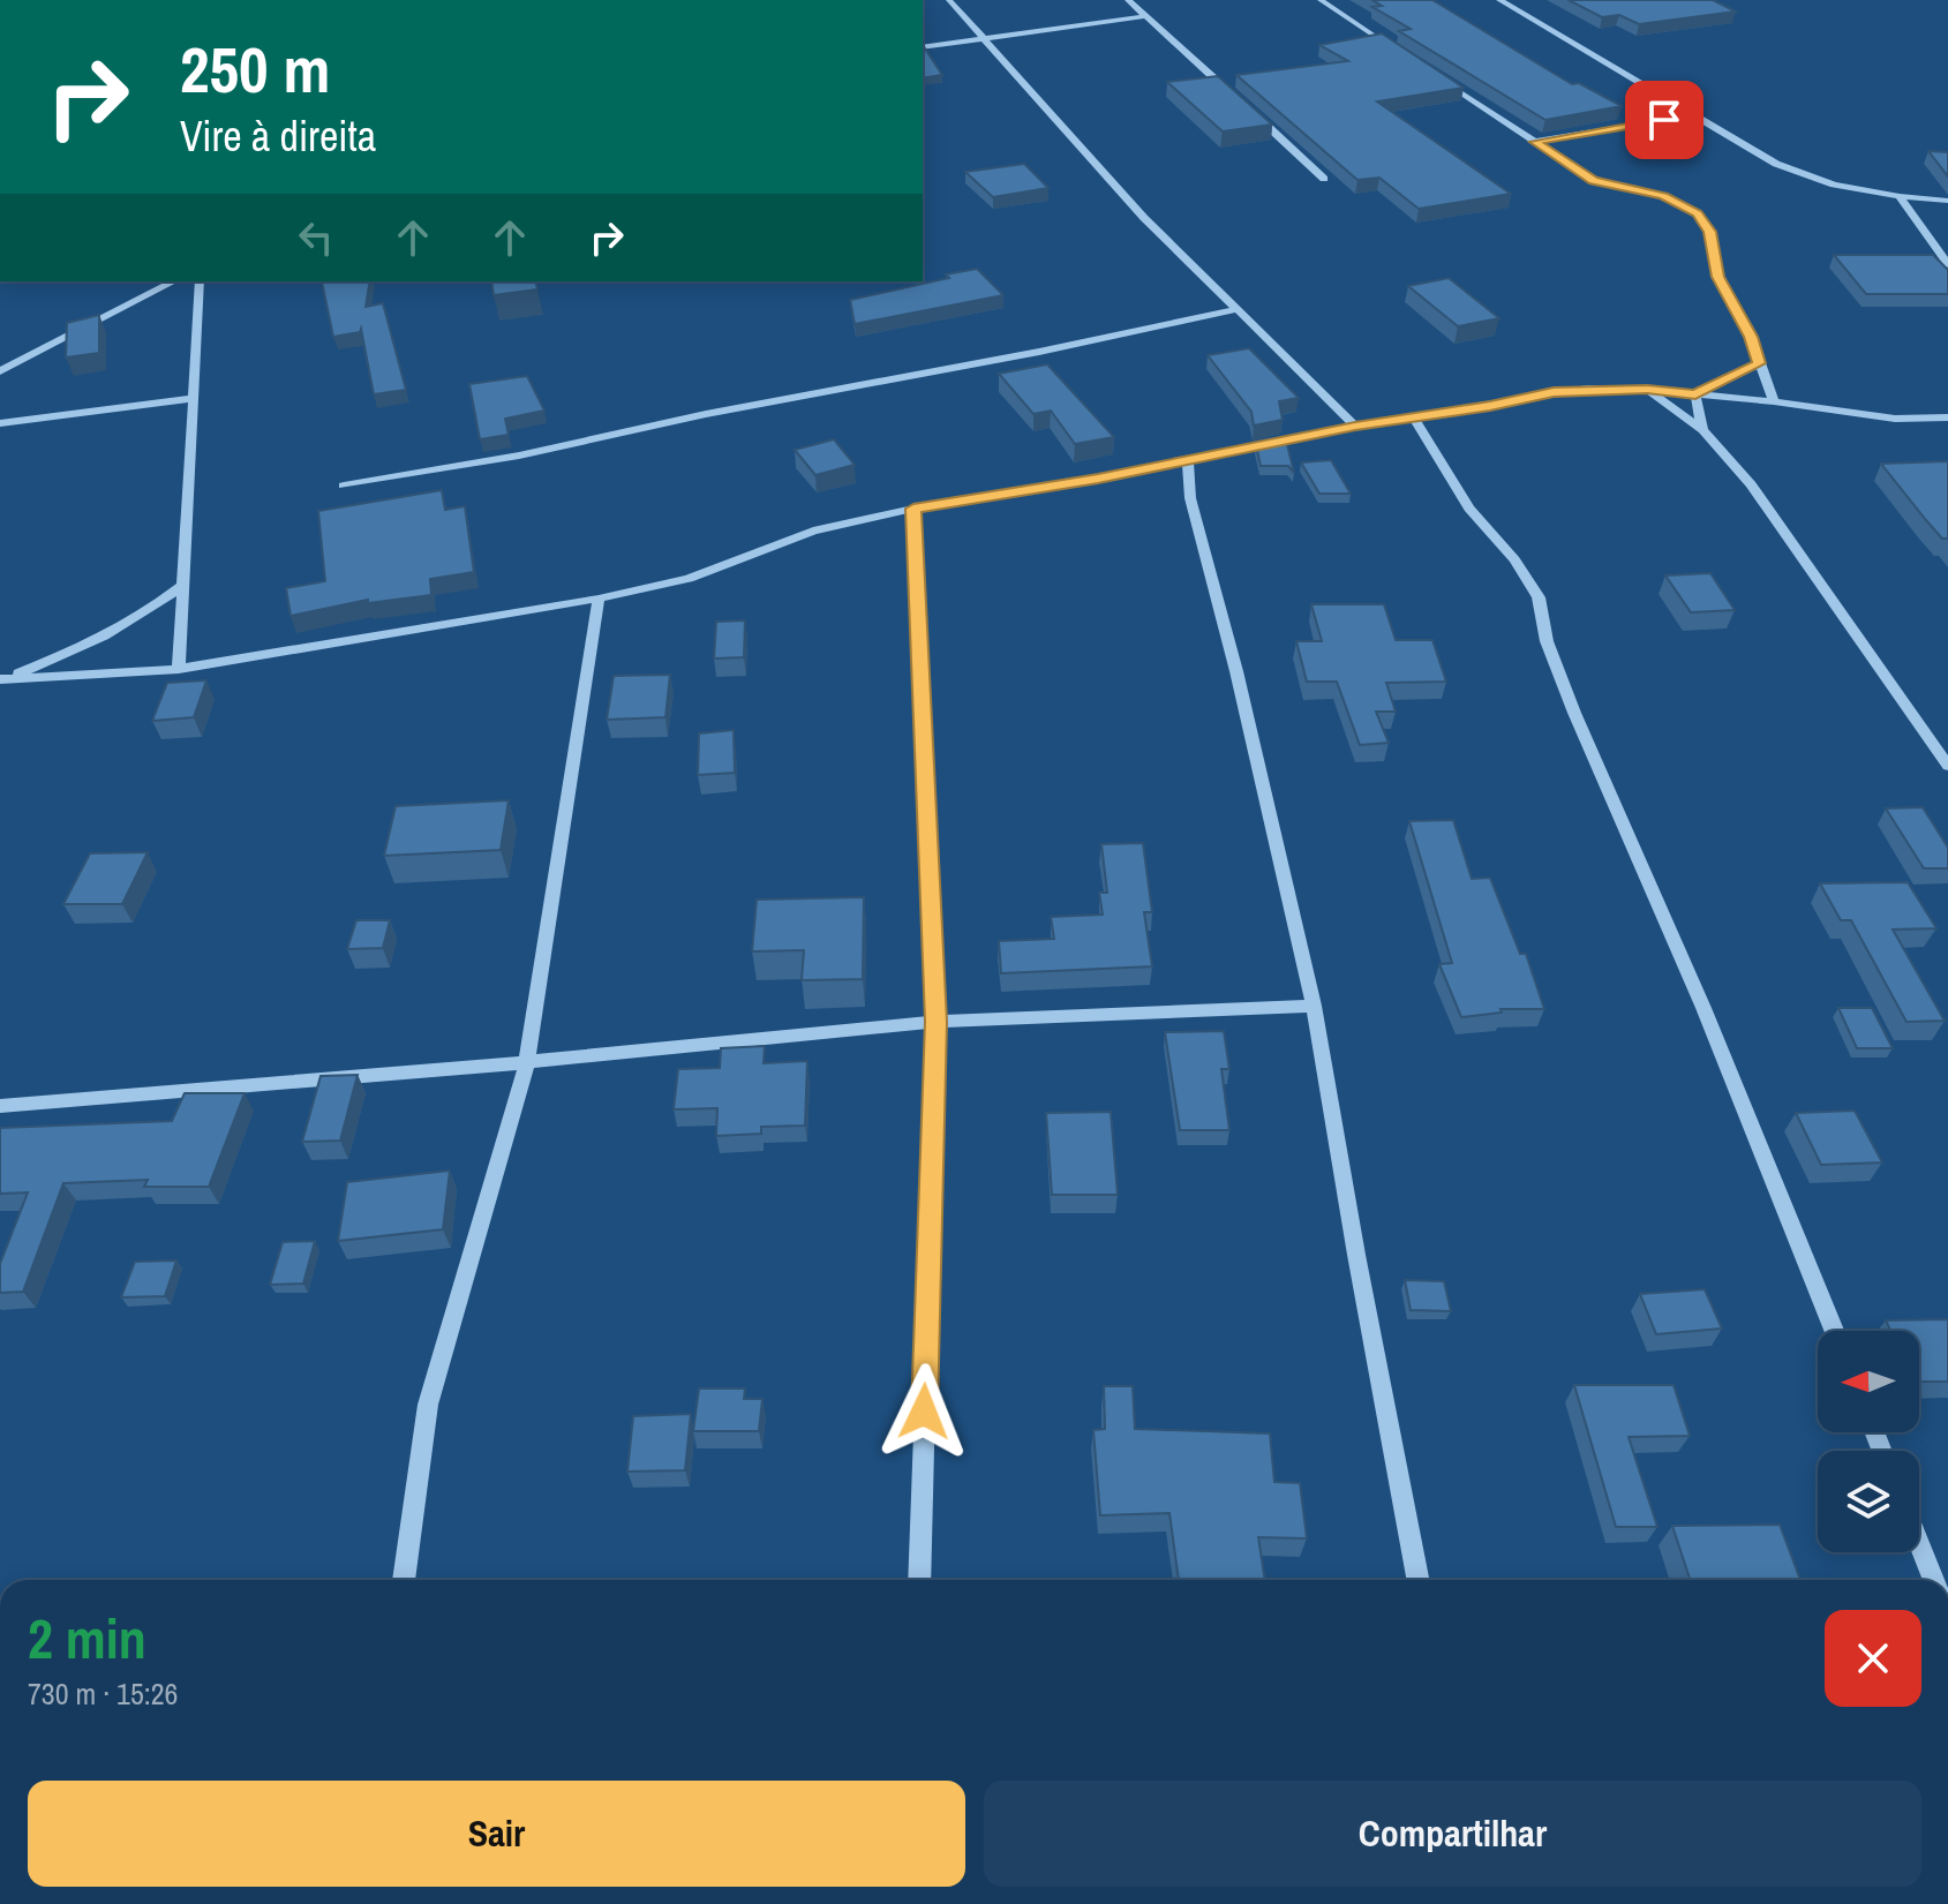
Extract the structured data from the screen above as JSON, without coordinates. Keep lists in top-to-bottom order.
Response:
{
  "north": "left",
  "page": {
    "turn": ["250 m", "Vire à direita"],
    "heading": ["2 min", "730 m · 15:26"],
    "buttons": ["Sair", "Compartilhar"]
  }
}
